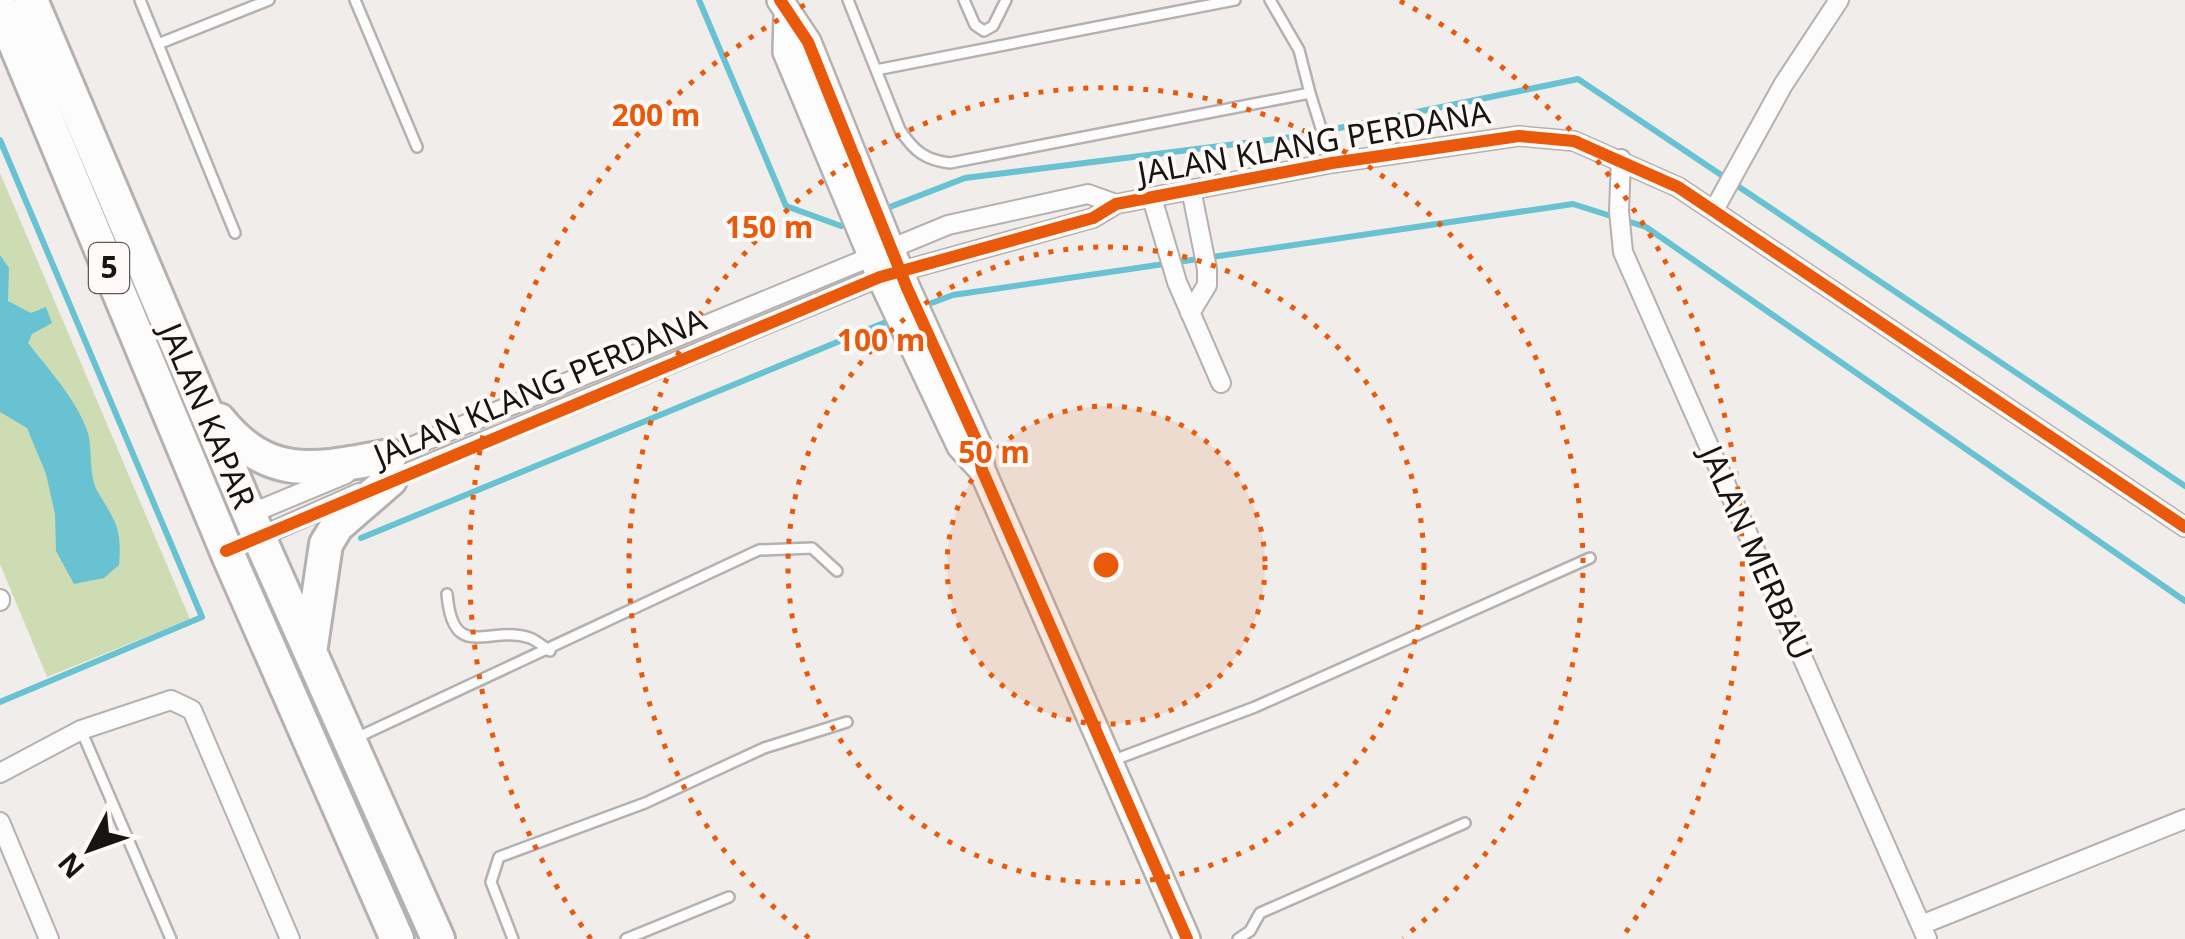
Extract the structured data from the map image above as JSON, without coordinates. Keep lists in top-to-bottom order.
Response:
{
  "streets": {
    "highway": ["5", "JALAN KAPAR"],
    "street": ["JALAN KLANG PERDANA", "JALAN MERBAU"]
  },
  "crossings": [
    ["JALAN KLANG PERDANA", "JALAN KAPAR"],
    ["JALAN KLANG PERDANA", "JALAN MERBAU"]
  ],
  "north": "bottom left",
  "rings": [
    "200 m",
    "150 m",
    "100 m",
    "50 m"
  ]
}
